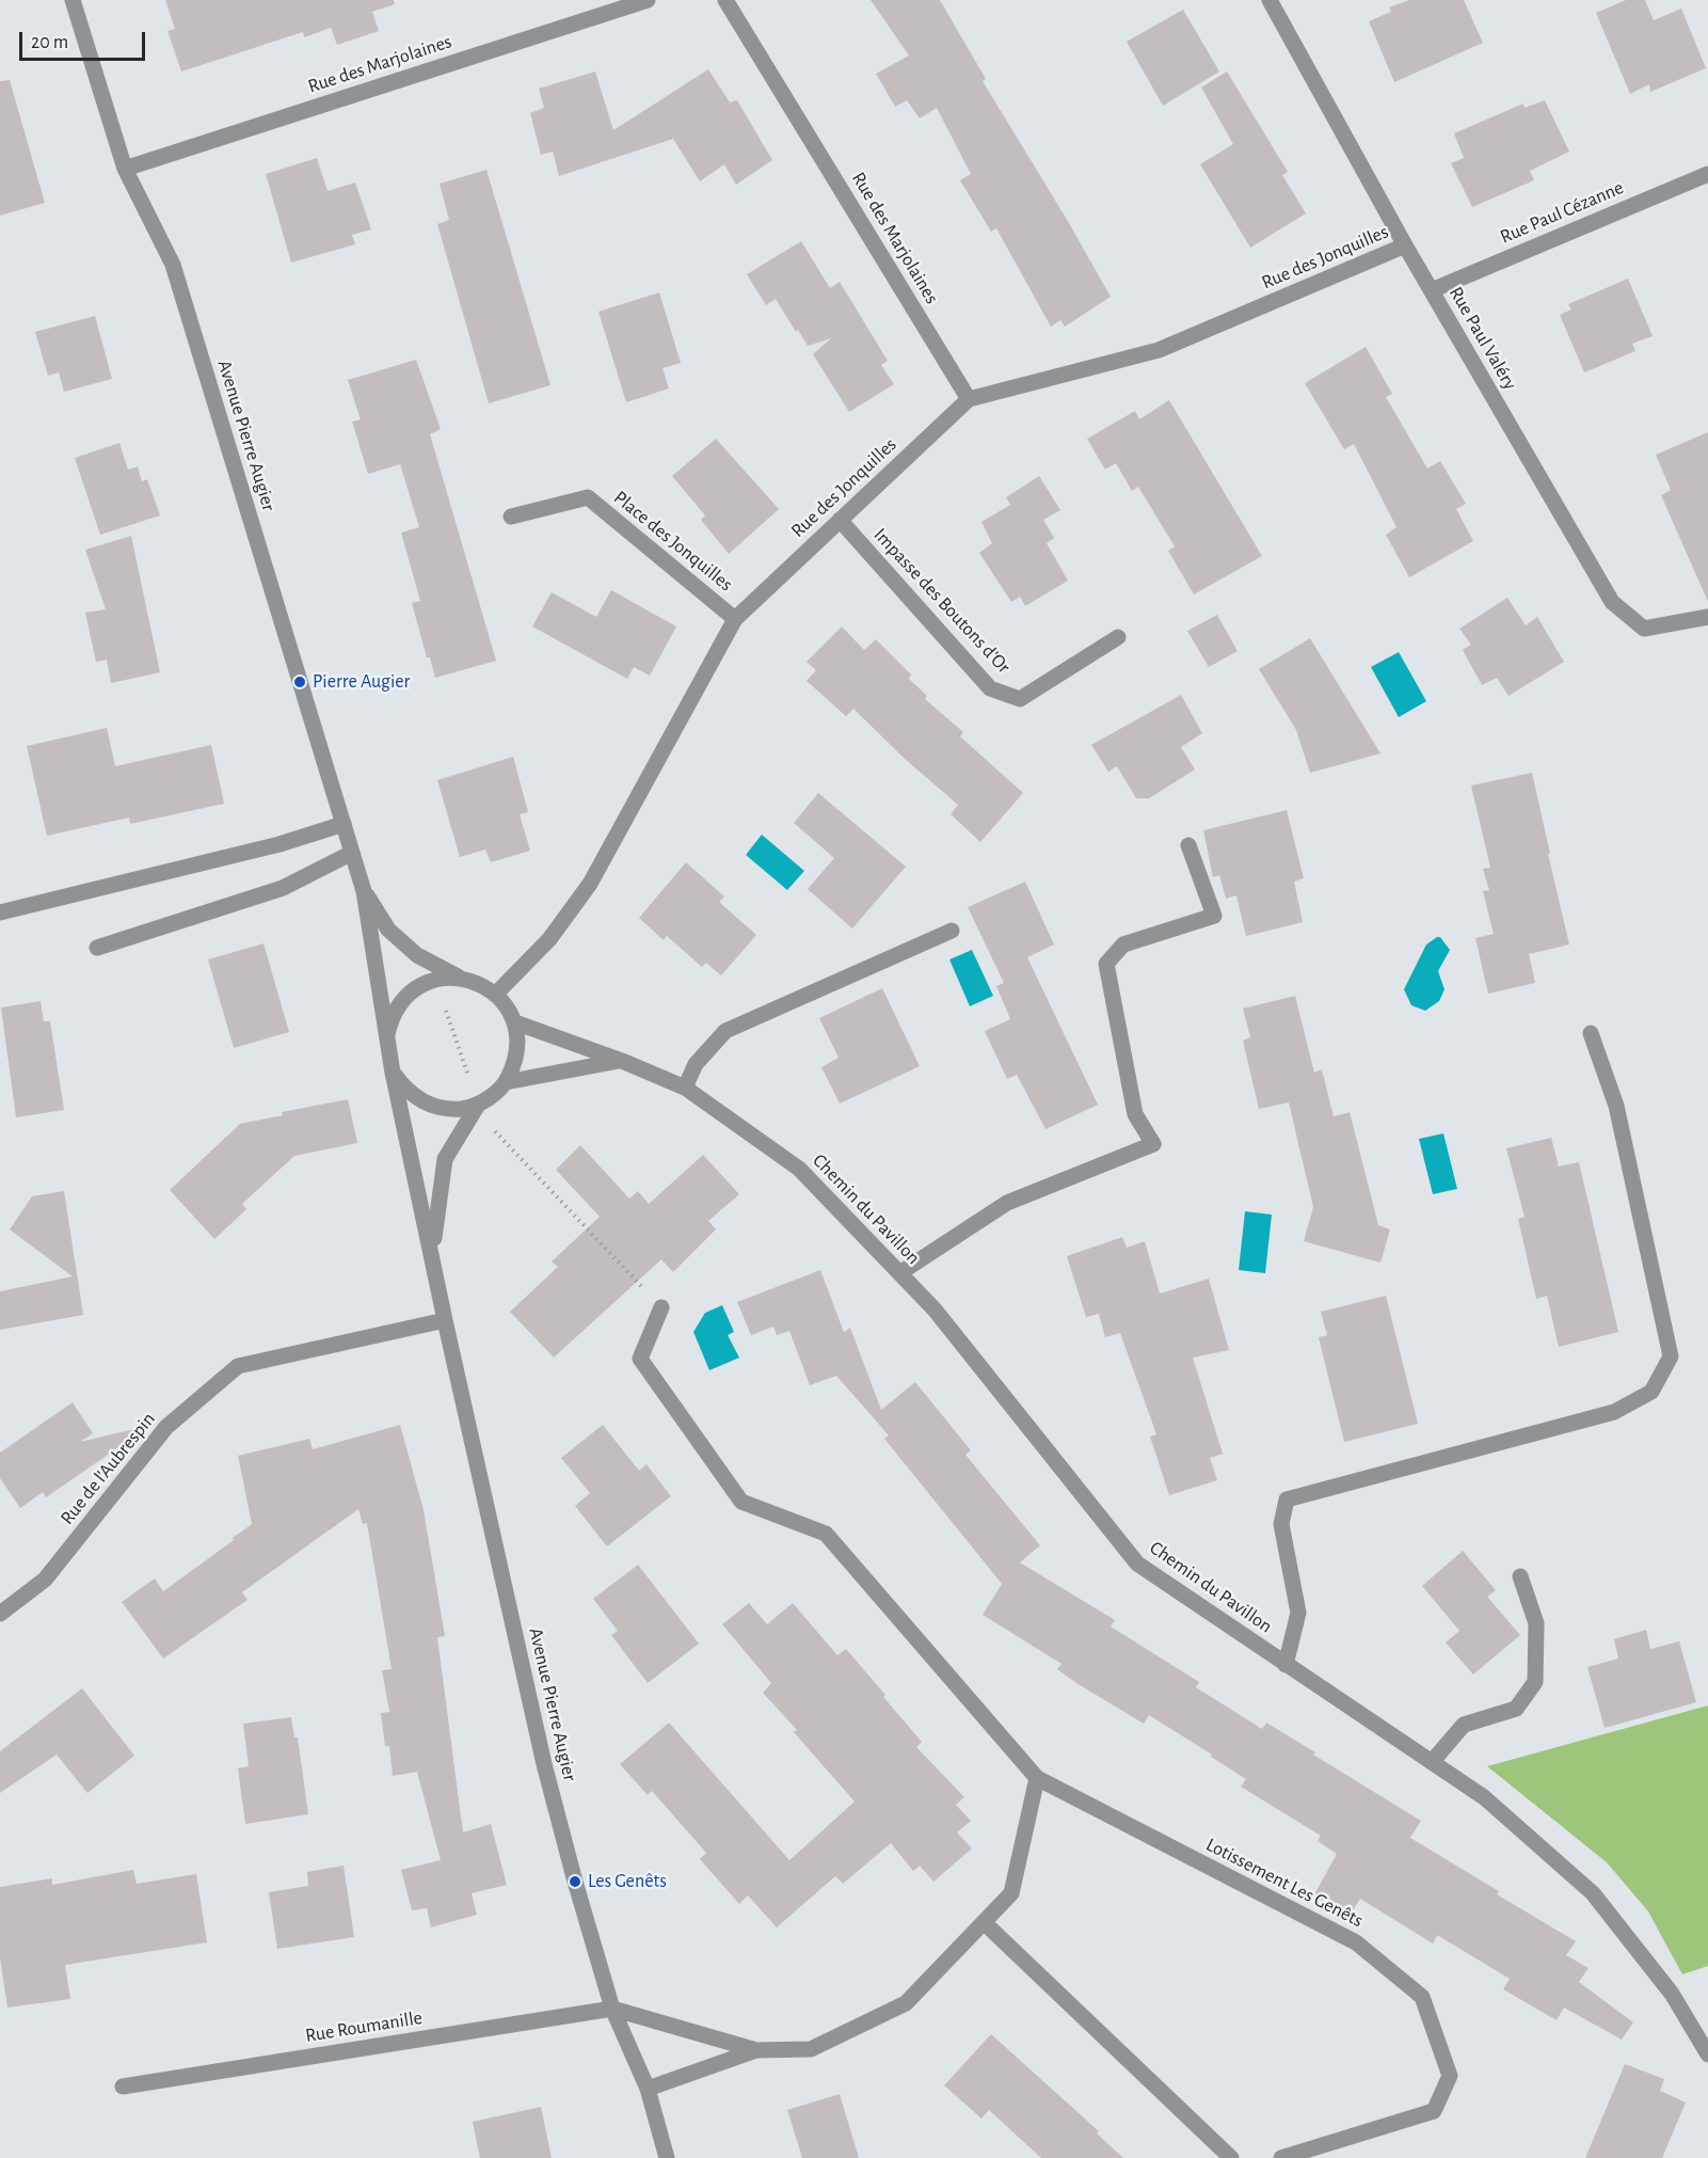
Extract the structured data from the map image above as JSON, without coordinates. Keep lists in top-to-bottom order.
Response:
{
  "streets": {
    "street": [
      "Rue des Marjolaines",
      "Rue Paul Cézanne",
      "Rue des Jonquilles",
      "Rue Paul Valéry",
      "Avenue Pierre Augier",
      "Place des Jonquilles",
      "Impasse des Boutons d'Or",
      "Chemin du Pavillon",
      "Rue de l'Aubrespin",
      "Lotissement Les Genêts",
      "Rue Roumanille"
    ]
  },
  "crossings": [
    ["Rue des Marjolaines", "Rue des Jonquilles"],
    ["Rue des Marjolaines", "Avenue Pierre Augier"],
    ["Rue Paul Cézanne", "Rue Paul Valéry"],
    ["Rue des Jonquilles", "Rue Paul Valéry"],
    ["Rue des Jonquilles", "Avenue Pierre Augier"],
    ["Rue des Jonquilles", "Place des Jonquilles"],
    ["Rue des Jonquilles", "Impasse des Boutons d'Or"],
    ["Avenue Pierre Augier", "Rue de l'Aubrespin"],
    ["Avenue Pierre Augier", "Rue Roumanille"]
  ],
  "places": ["Pierre Augier", "Les Genêts"],
  "scale_bar": "20 m"
}
